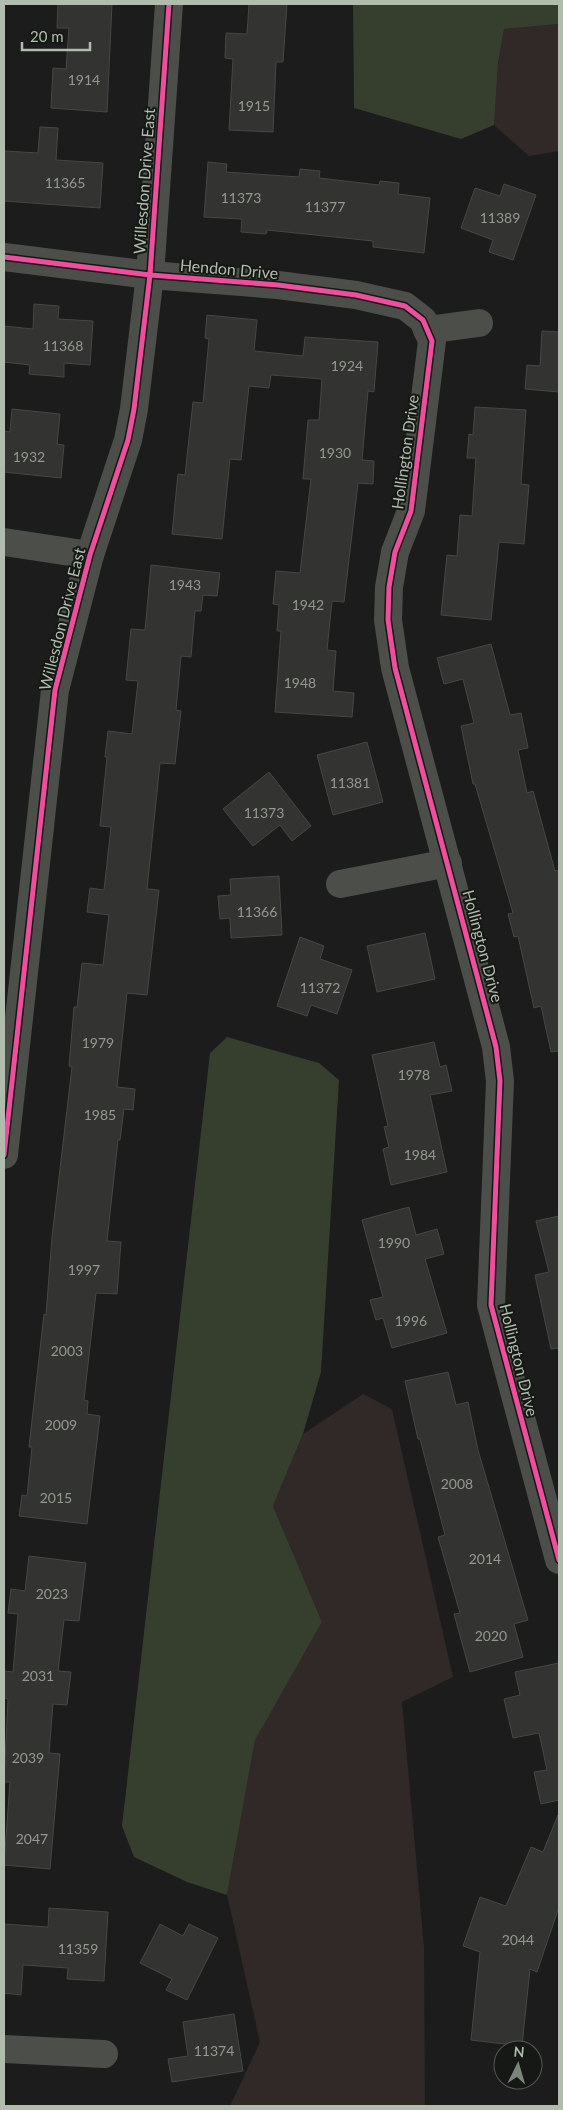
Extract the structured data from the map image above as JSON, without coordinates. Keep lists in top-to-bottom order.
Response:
{
  "streets": {
    "street": ["Willesdon Drive East", "Hendon Drive", "Hollington Drive"]
  },
  "crossings": [
    ["Willesdon Drive East", "Hendon Drive"],
    ["Hendon Drive", "Hollington Drive"]
  ],
  "house_numbers": [
    "1914",
    "1915",
    "11365",
    "11373",
    "11377",
    "11389",
    "11368",
    "1924",
    "1930",
    "1932",
    "1943",
    "1942",
    "1948",
    "11381",
    "11373",
    "11366",
    "11372",
    "1979",
    "1978",
    "1985",
    "1984",
    "1990",
    "1997",
    "1996",
    "2003",
    "2009",
    "2008",
    "2015",
    "2014",
    "2023",
    "2020",
    "2031",
    "2039",
    "2047",
    "2044",
    "11359",
    "11374"
  ],
  "scale_bar": "20 m",
  "north": "top"
}
